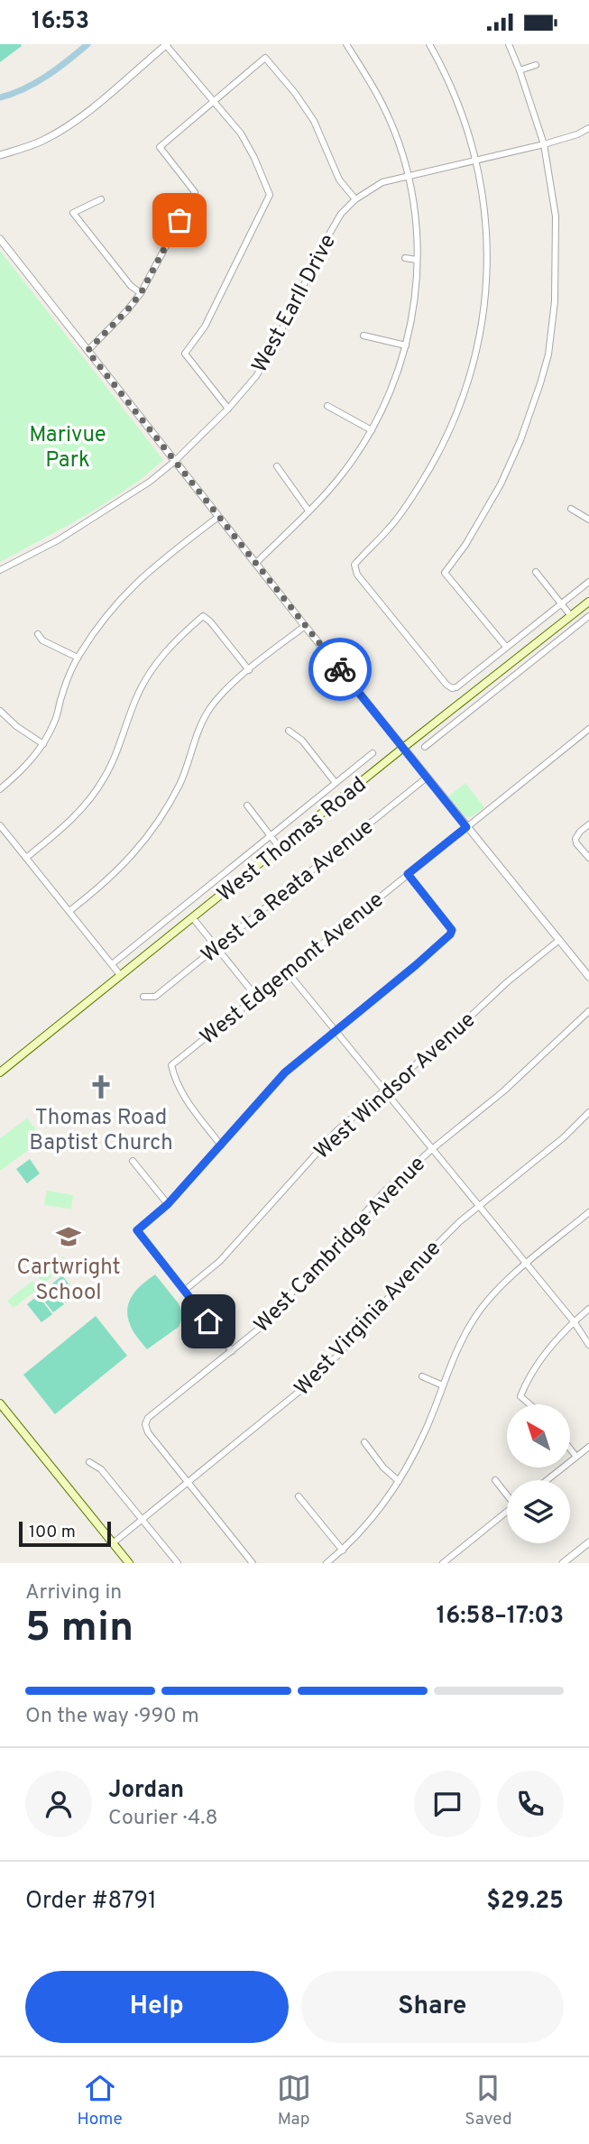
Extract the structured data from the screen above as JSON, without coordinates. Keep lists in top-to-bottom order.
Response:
{
  "streets": {
    "main road": ["West Thomas Road"],
    "street": [
      "West Earll Drive",
      "West La Reata Avenue",
      "West Edgemont Avenue",
      "West Windsor Avenue",
      "West Cambridge Avenue",
      "West Virginia Avenue"
    ]
  },
  "crossings": [
    ["West Cambridge Avenue", "West Virginia Avenue"]
  ],
  "parks": ["Marivue Park"],
  "places": {
    "church": ["Thomas Road Baptist Church"],
    "school or university": ["Cartwright School"]
  },
  "scale_bar": "100 m",
  "north": "top left",
  "page": {
    "status": "16:53",
    "scale": "100 m",
    "heading": ["5 min", "Arriving in", "16:58–17:03"],
    "panel": [
      "Jordan",
      "Courier · 4.8",
      "Order #8791",
      "$29.25"
    ],
    "bar": "On the way · 990 m",
    "buttons": ["Help", "Share"],
    "tabs": ["Home", "Map", "Saved"]
  }
}
